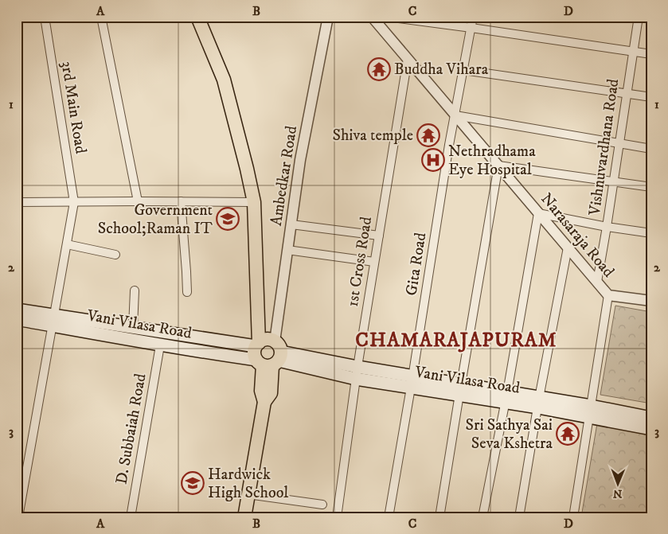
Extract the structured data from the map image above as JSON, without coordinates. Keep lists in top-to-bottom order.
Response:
{
  "streets": {
    "main road": ["Vani Vilasa Road"],
    "street": [
      "3rd Main Road",
      "Vishnuvardhana Road",
      "Ambedkar Road",
      "Narasaraja Road",
      "1st Cross Road",
      "Gita Road",
      "D. Subbaiah Road"
    ]
  },
  "crossings": [
    ["3rd Main Road", "Vani Vilasa Road"],
    ["Vishnuvardhana Road", "Narasaraja Road"],
    ["Ambedkar Road", "Vani Vilasa Road"],
    ["Narasaraja Road", "1st Cross Road"],
    ["Narasaraja Road", "Gita Road"],
    ["1st Cross Road", "Vani Vilasa Road"],
    ["Gita Road", "Vani Vilasa Road"],
    ["Vani Vilasa Road", "D. Subbaiah Road"]
  ],
  "districts": ["CHAMARAJAPURAM"],
  "places": {
    "temple": ["Buddha Vihara", "Shiva temple", "Sri Sathya Sai Seva Kshetra"],
    "hospital": ["Nethradhama Eye Hospital"],
    "school or university": ["Government School;Raman IT", "Hardwick High School"]
  },
  "north": "bottom",
  "grid": {
    "columns": [
      "A",
      "B",
      "C",
      "D"
    ],
    "rows": ["1", "2", "3"]
  }
}
